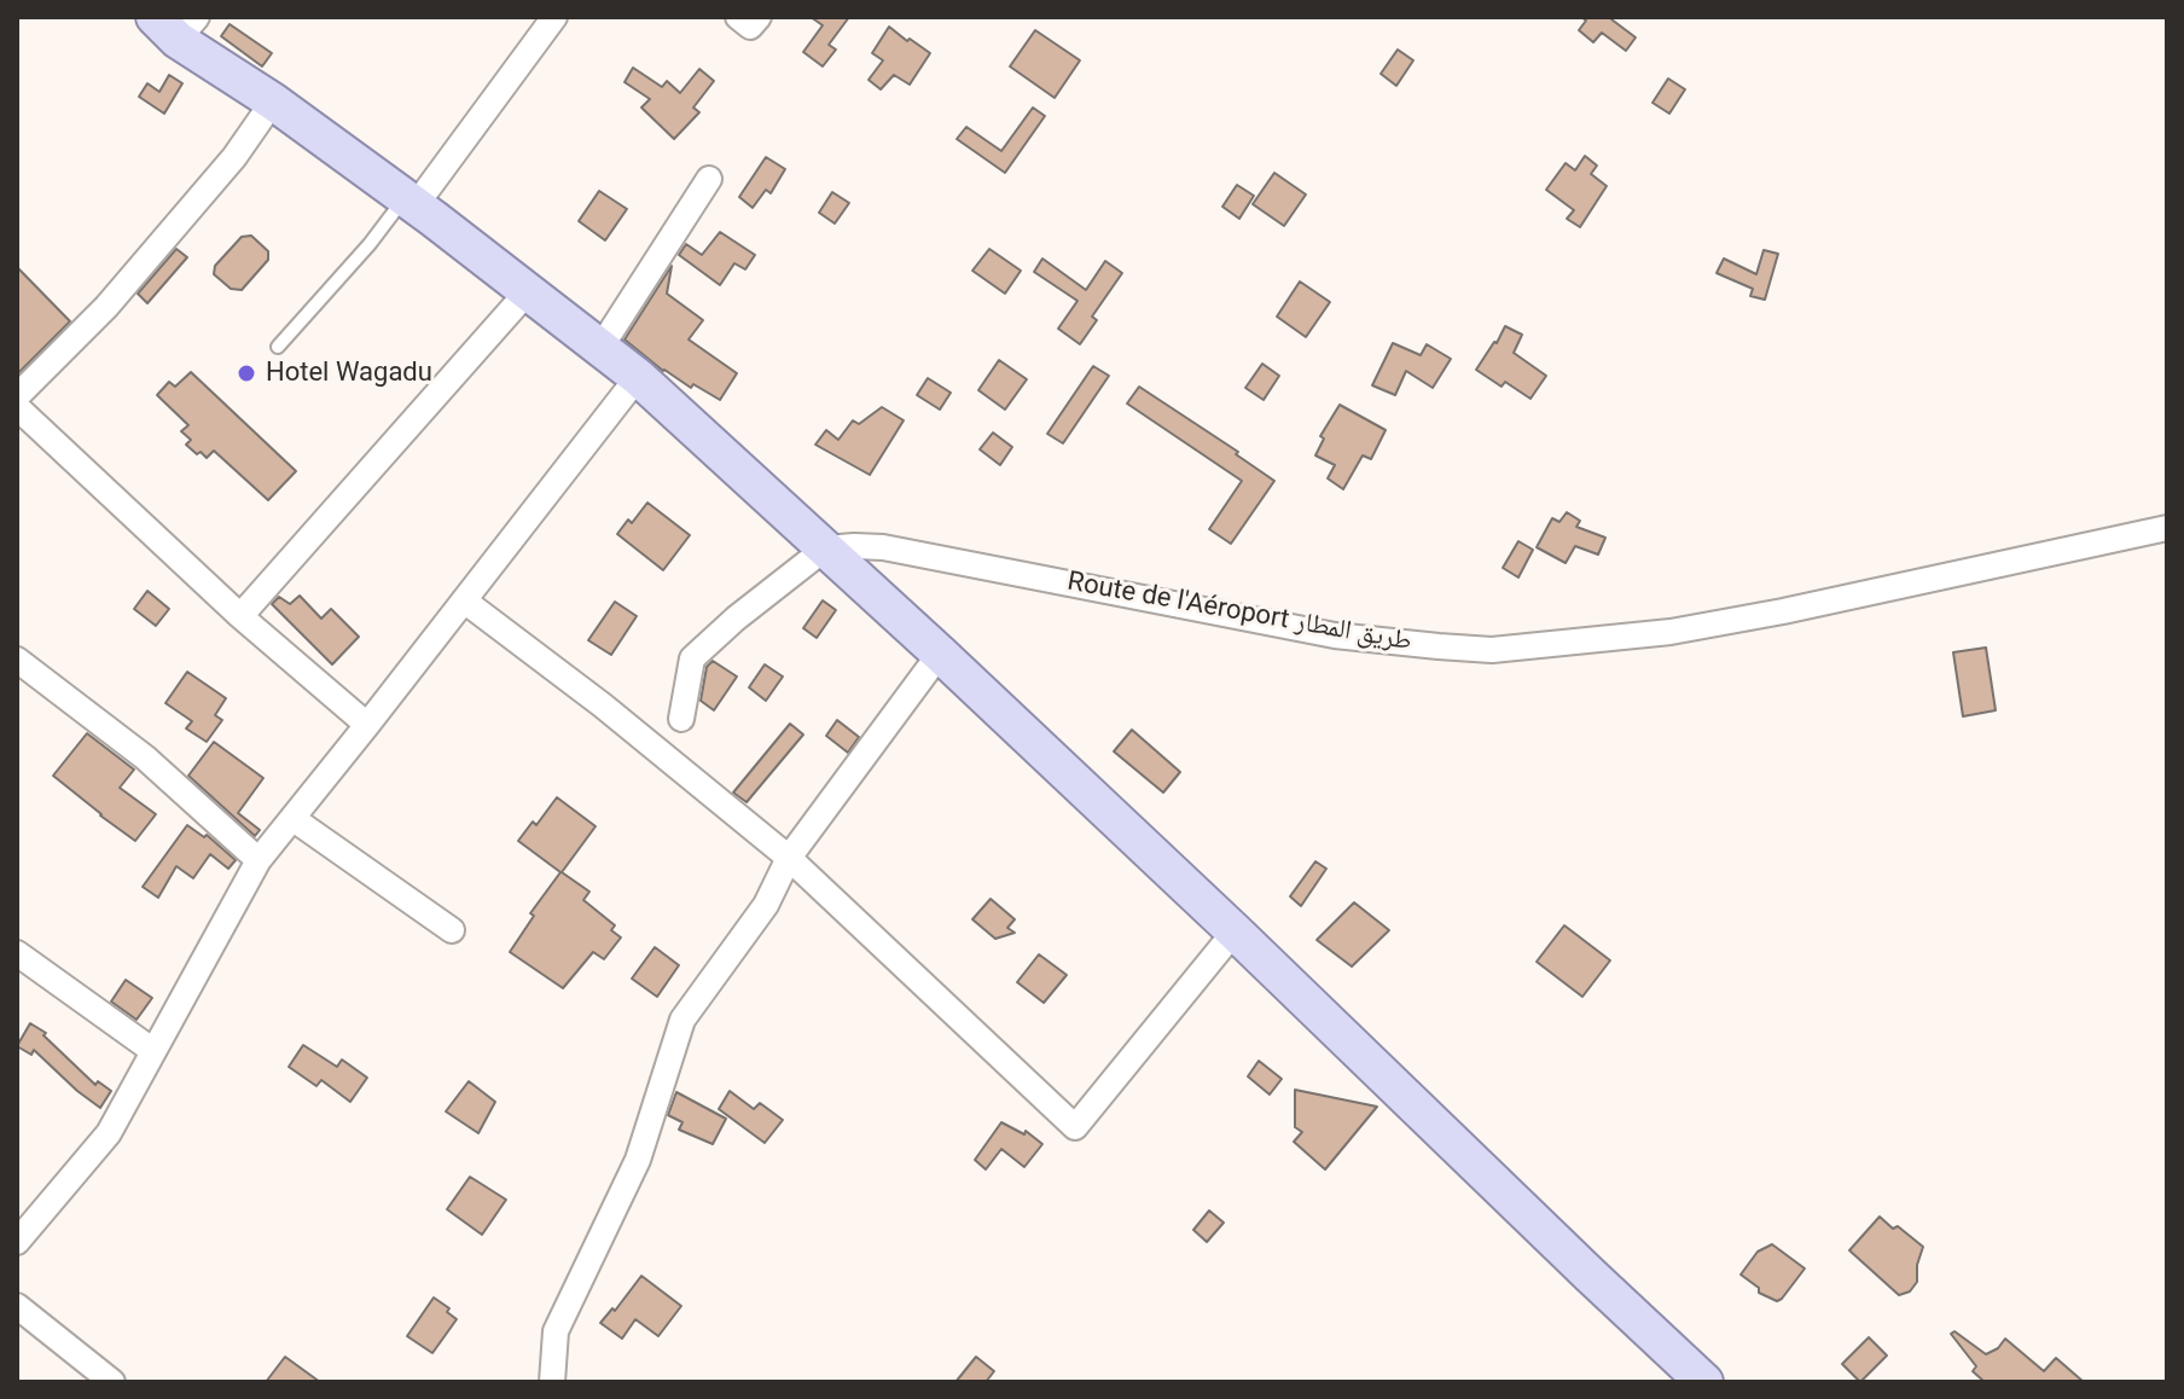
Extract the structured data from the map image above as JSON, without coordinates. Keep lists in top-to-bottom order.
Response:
{
  "streets": {
    "street": ["Route de l'Aéroport طريق المطار"]
  },
  "places": ["Hotel Wagadu"]
}
